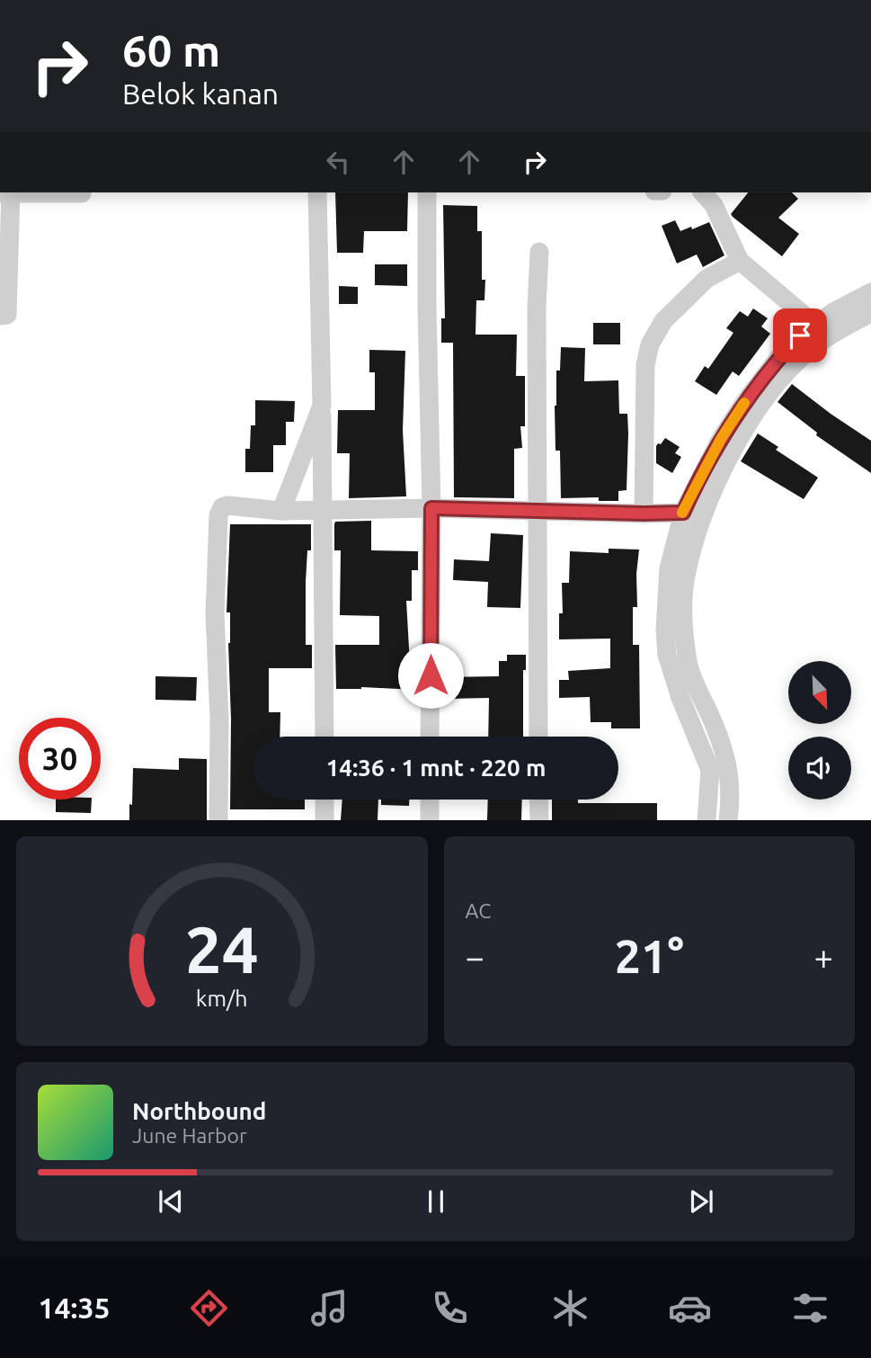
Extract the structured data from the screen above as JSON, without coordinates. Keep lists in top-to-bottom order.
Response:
{
  "north": "bottom right",
  "page": {
    "turn": ["60 m", "Belok kanan"],
    "limit": "30",
    "trip": "14:36 · 1 mnt · 220 m",
    "tile": "AC",
    "heat": ["−", "21°", "+"],
    "song": ["Northbound", "June Harbor"],
    "tabs": "14:35",
    "gauge": ["24", "km/h"]
  }
}
